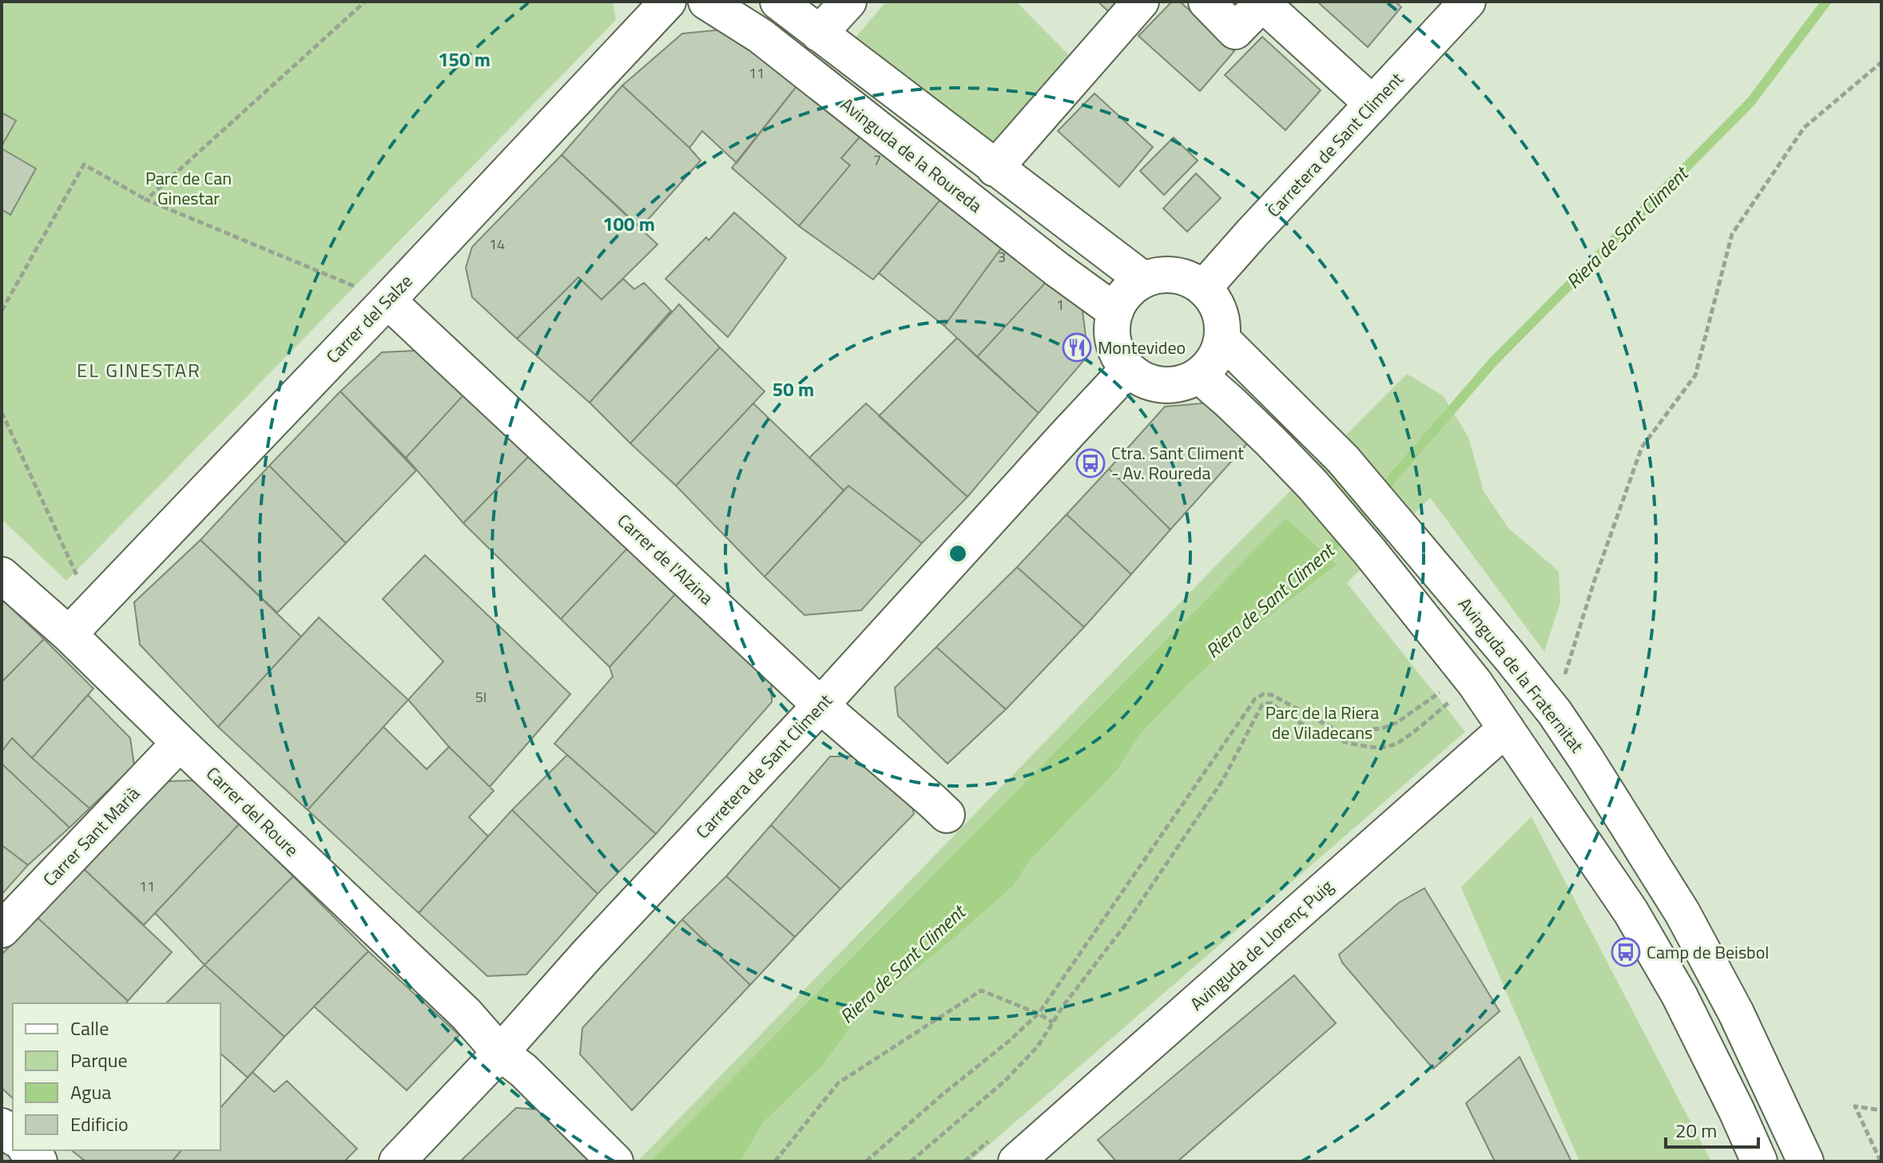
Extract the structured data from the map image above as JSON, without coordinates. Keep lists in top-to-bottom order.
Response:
{
  "streets": {
    "street": [
      "Carretera de Sant Climent",
      "Avinguda de la Roureda",
      "Carrer del Salze",
      "Carrer de l'Alzina",
      "Avinguda de la Fraternitat",
      "Carrer del Roure",
      "Carrer Sant Marià",
      "Avinguda de Llorenç Puig"
    ]
  },
  "crossings": [
    ["Carretera de Sant Climent", "Avinguda de la Roureda"],
    ["Carretera de Sant Climent", "Carrer de l'Alzina"],
    ["Carretera de Sant Climent", "Avinguda de la Fraternitat"],
    ["Carretera de Sant Climent", "Carrer del Roure"],
    ["Avinguda de la Roureda", "Avinguda de la Fraternitat"],
    ["Carrer del Salze", "Carrer de l'Alzina"],
    ["Carrer del Salze", "Carrer del Roure"],
    ["Carrer del Roure", "Carrer Sant Marià"]
  ],
  "districts": ["EL GINESTAR"],
  "water": ["Riera de Sant Climent"],
  "parks": ["Parc de Can Ginestar", "Parc de la Riera de Viladecans"],
  "places": {
    "restaurant": ["Montevideo"],
    "bus stop": ["Ctra. Sant Climent - Av. Roureda", "Camp de Beisbol"]
  },
  "house_numbers": [
    "11",
    "7",
    "14",
    "3",
    "1",
    "5I",
    "11"
  ],
  "legend": [
    "Calle",
    "Parque",
    "Agua",
    "Edificio"
  ],
  "scale_bar": "20 m",
  "rings": ["150 m", "100 m", "50 m"]
}
